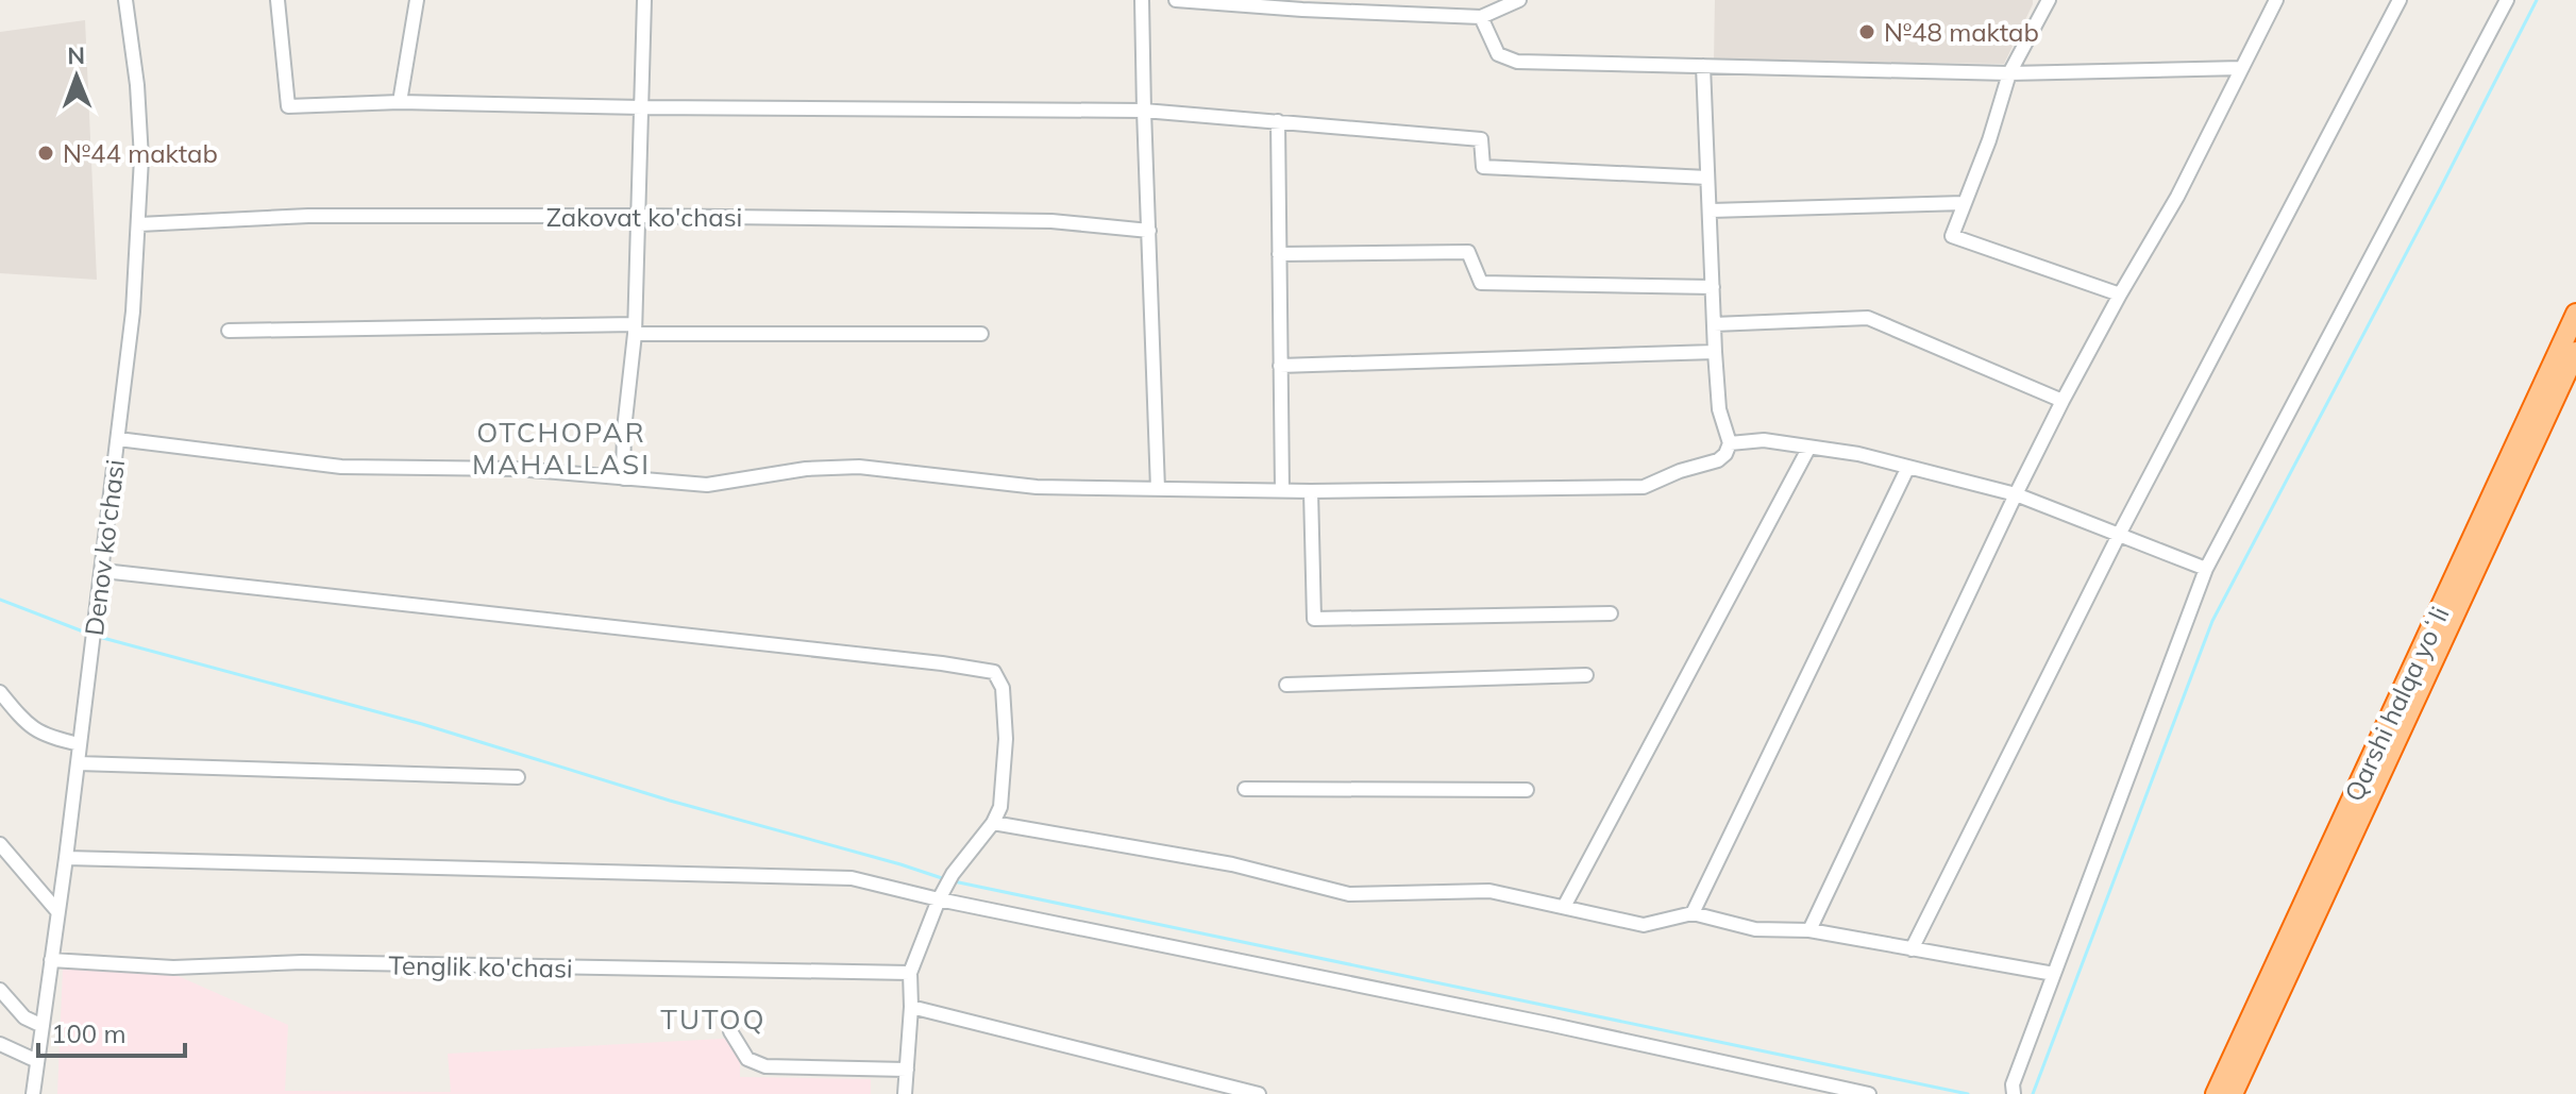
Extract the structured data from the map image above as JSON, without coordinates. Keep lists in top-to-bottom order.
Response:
{
  "streets": {
    "highway": ["Qarshi halqa yoʻli"],
    "street": ["Zakovat ko'chasi", "Denov ko'chasi", "Tenglik ko'chasi"]
  },
  "crossings": [
    ["Zakovat ko'chasi", "Denov ko'chasi"],
    ["Denov ko'chasi", "Tenglik ko'chasi"]
  ],
  "districts": ["OTCHOPAR MAHALLASI", "TUTOQ"],
  "places": ["№48 maktab", "№44 maktab"],
  "scale_bar": "100 m",
  "north": "top"
}
